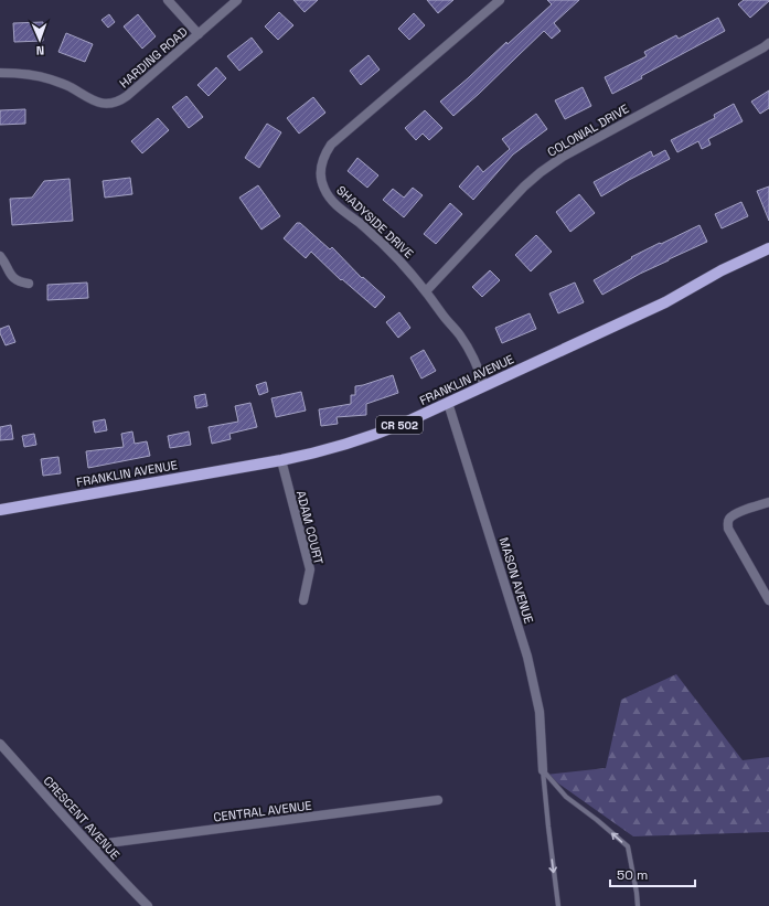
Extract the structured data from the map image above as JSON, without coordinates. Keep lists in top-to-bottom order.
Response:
{
  "streets": {
    "main road": ["FRANKLIN AVENUE", "CR 502"],
    "street": [
      "HARDING ROAD",
      "COLONIAL DRIVE",
      "SHADYSIDE DRIVE",
      "ADAM COURT",
      "MASON AVENUE",
      "CENTRAL AVENUE",
      "CRESCENT AVENUE"
    ]
  },
  "crossings": [
    ["COLONIAL DRIVE", "SHADYSIDE DRIVE"],
    ["SHADYSIDE DRIVE", "FRANKLIN AVENUE"],
    ["FRANKLIN AVENUE", "ADAM COURT"],
    ["FRANKLIN AVENUE", "MASON AVENUE"],
    ["CENTRAL AVENUE", "CRESCENT AVENUE"]
  ],
  "scale_bar": "50 m",
  "north": "bottom"
}
